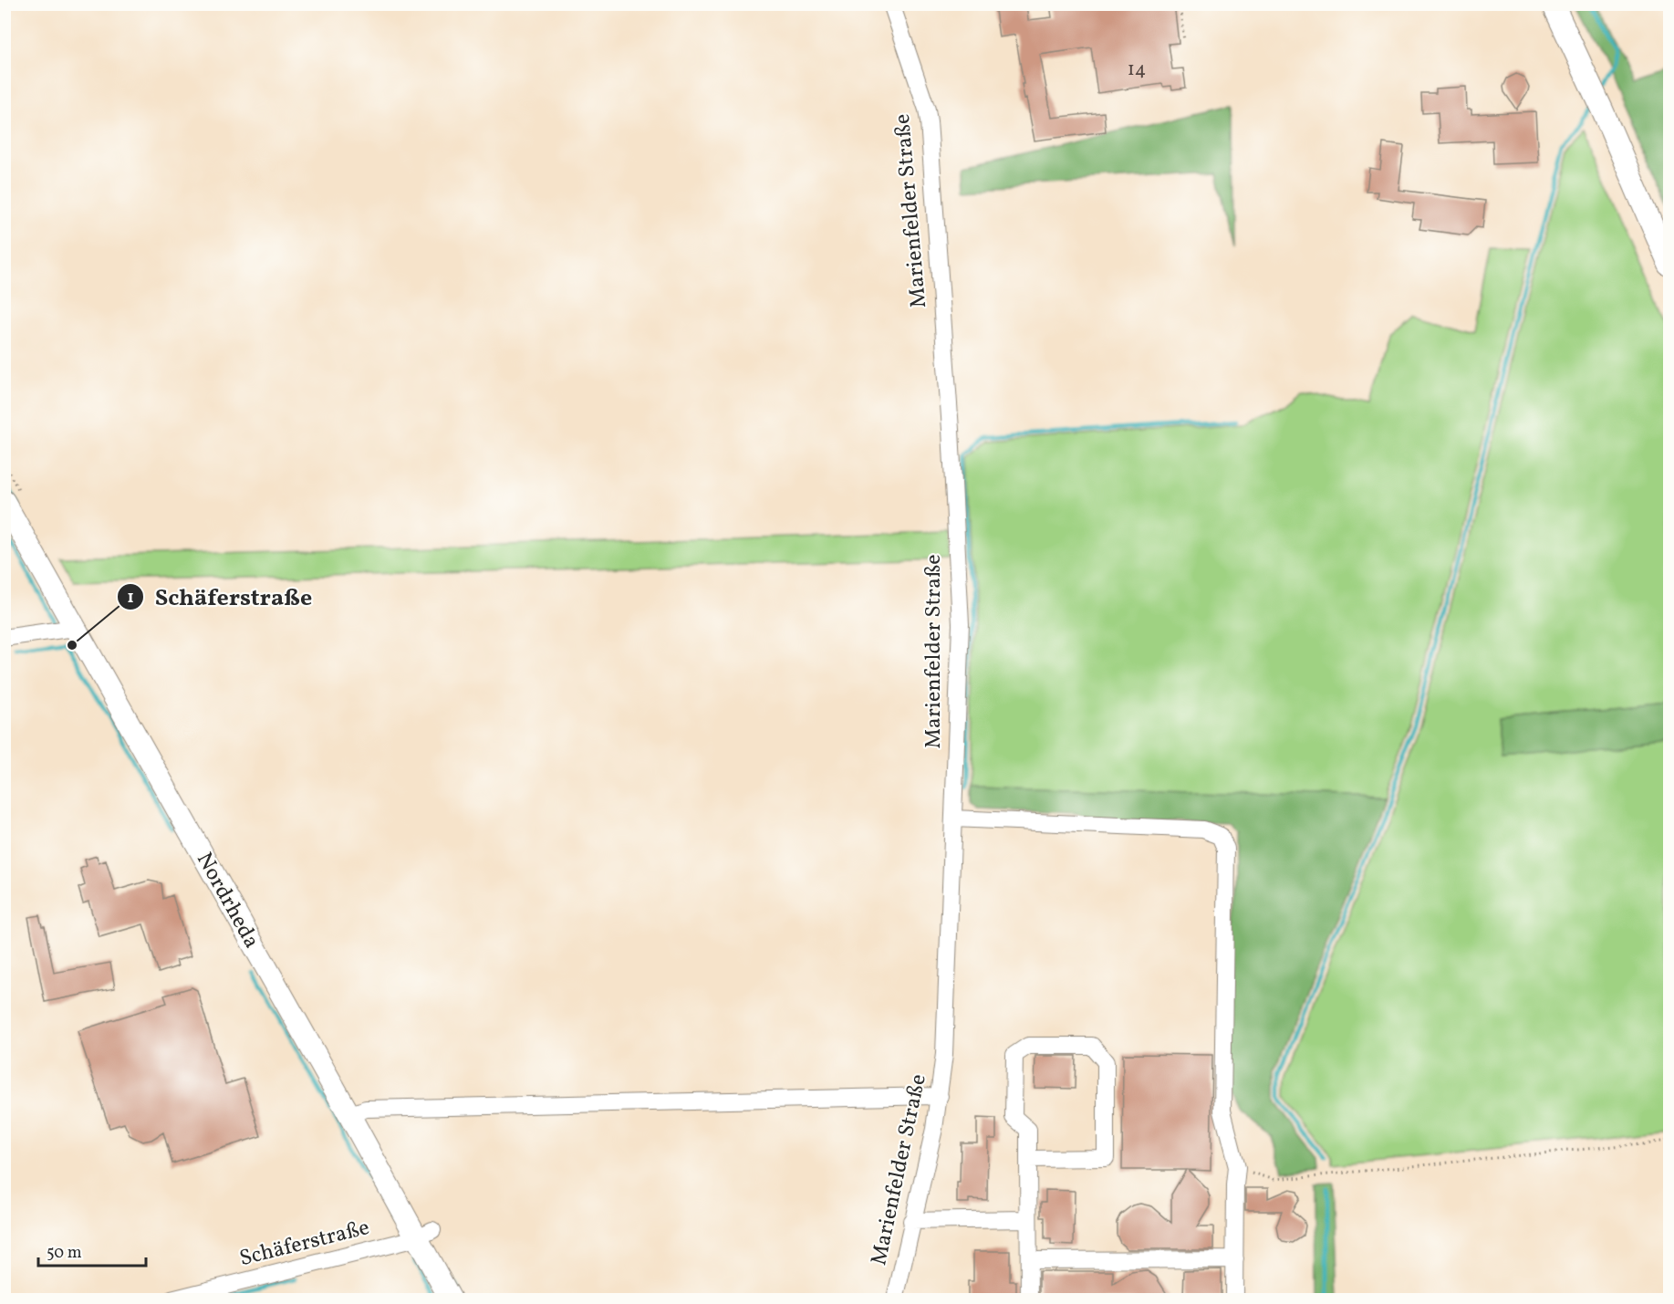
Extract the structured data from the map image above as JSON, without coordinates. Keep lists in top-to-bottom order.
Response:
{
  "streets": {
    "main road": ["Nordrheda"],
    "street": ["Marienfelder Straße", "Schäferstraße"]
  },
  "crossings": [
    ["Nordrheda", "Schäferstraße"]
  ],
  "places": ["Schäferstraße"],
  "house_numbers": ["14"],
  "scale_bar": "50 m"
}
